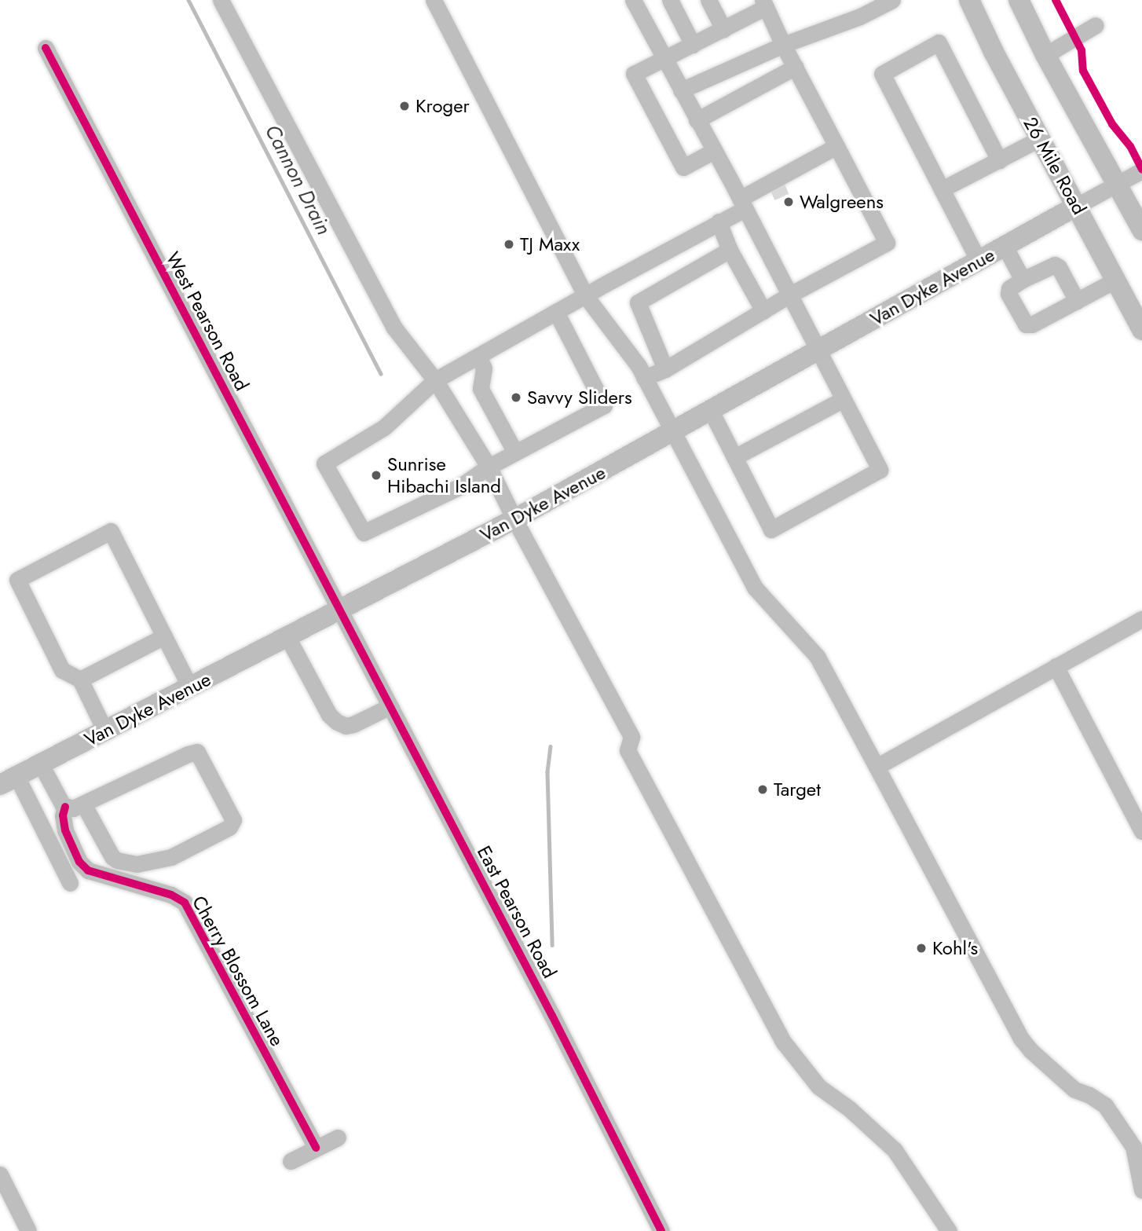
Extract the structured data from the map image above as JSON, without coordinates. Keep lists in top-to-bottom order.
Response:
{
  "streets": {
    "main road": ["26 Mile Road", "Van Dyke Avenue"],
    "street": ["West Pearson Road", "East Pearson Road", "Cherry Blossom Lane"]
  },
  "crossings": [
    ["26 Mile Road", "Van Dyke Avenue"],
    ["Van Dyke Avenue", "West Pearson Road"],
    ["Van Dyke Avenue", "East Pearson Road"],
    ["West Pearson Road", "East Pearson Road"]
  ],
  "water": ["Cannon Drain"],
  "places": [
    "Kroger",
    "Walgreens",
    "TJ Maxx",
    "Savvy Sliders",
    "Sunrise Hibachi Island",
    "Target",
    "Kohl's"
  ]
}
